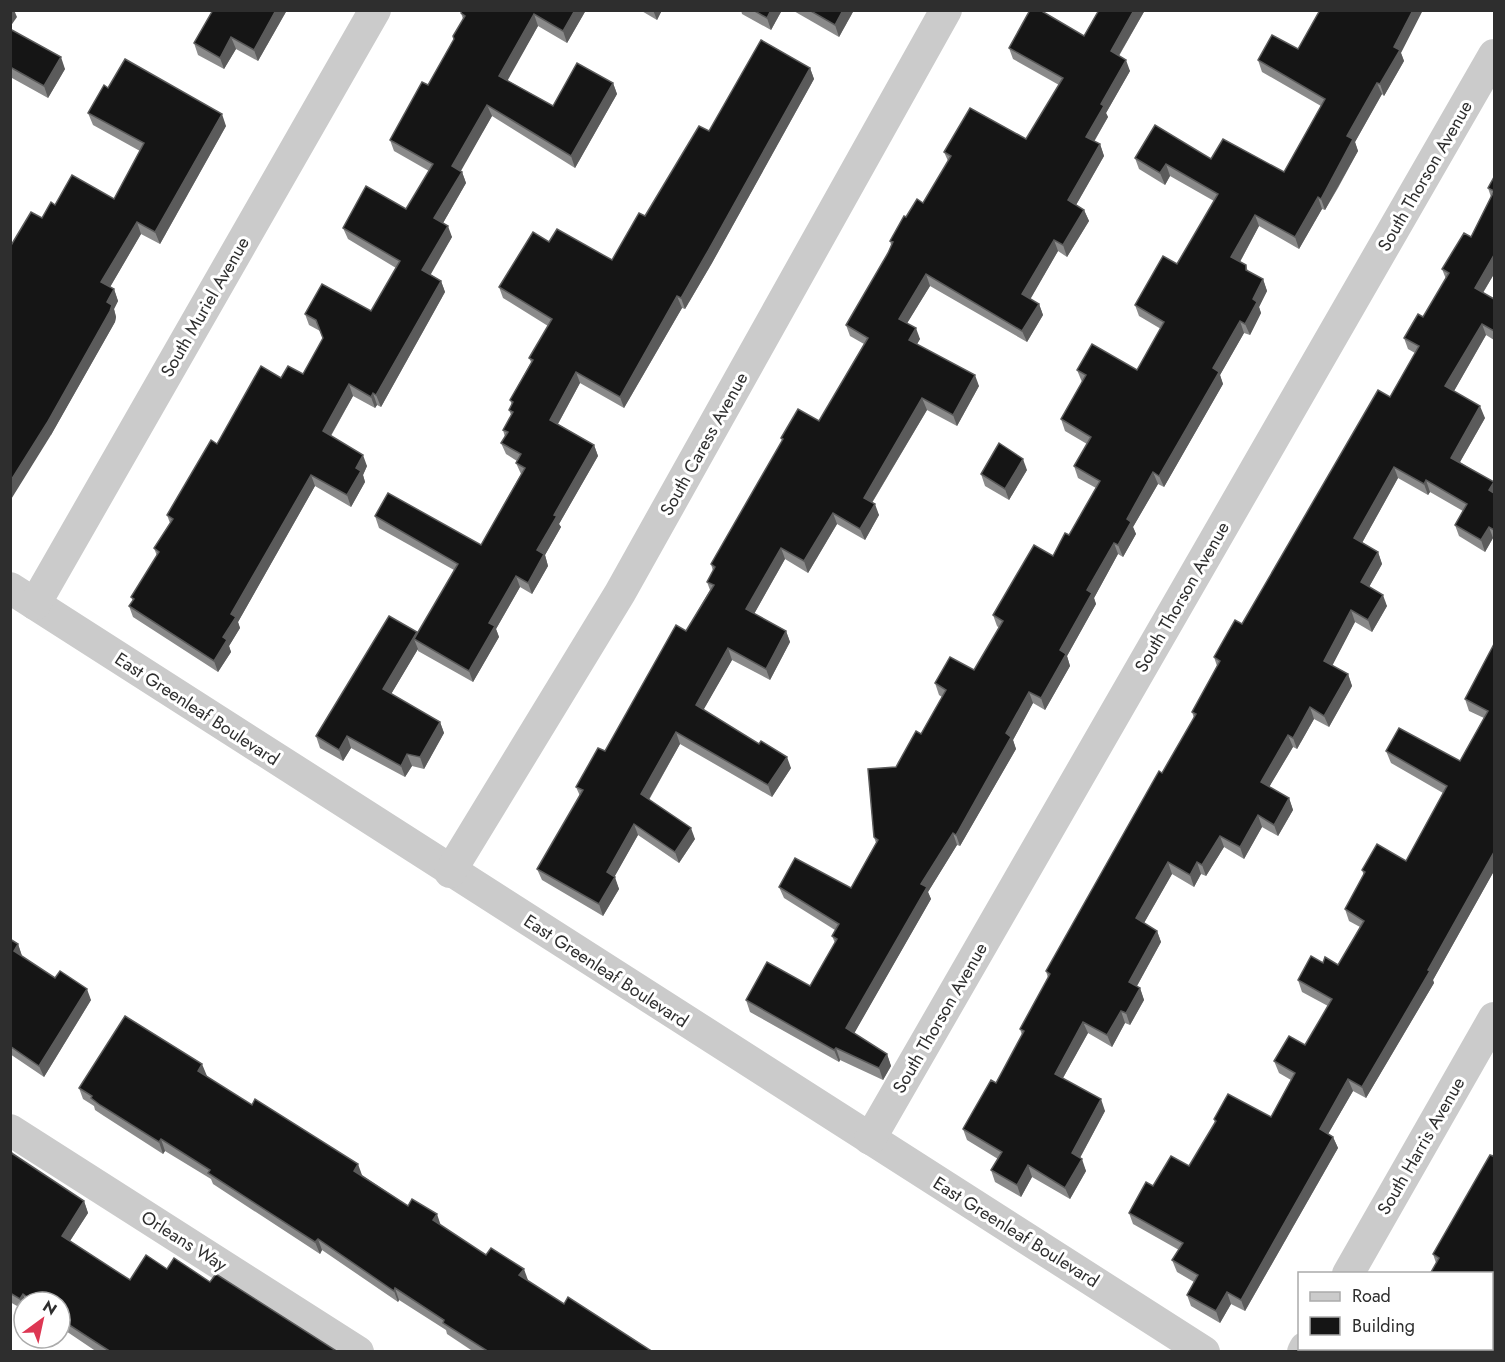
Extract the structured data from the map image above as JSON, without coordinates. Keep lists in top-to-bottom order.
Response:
{
  "streets": {
    "street": [
      "South Thorson Avenue",
      "South Muriel Avenue",
      "South Caress Avenue",
      "East Greenleaf Boulevard",
      "South Harris Avenue",
      "Orleans Way"
    ]
  },
  "crossings": [
    ["South Thorson Avenue", "East Greenleaf Boulevard"],
    ["South Muriel Avenue", "East Greenleaf Boulevard"],
    ["South Caress Avenue", "East Greenleaf Boulevard"]
  ],
  "legend": ["Road", "Building"],
  "north": "top right"
}
